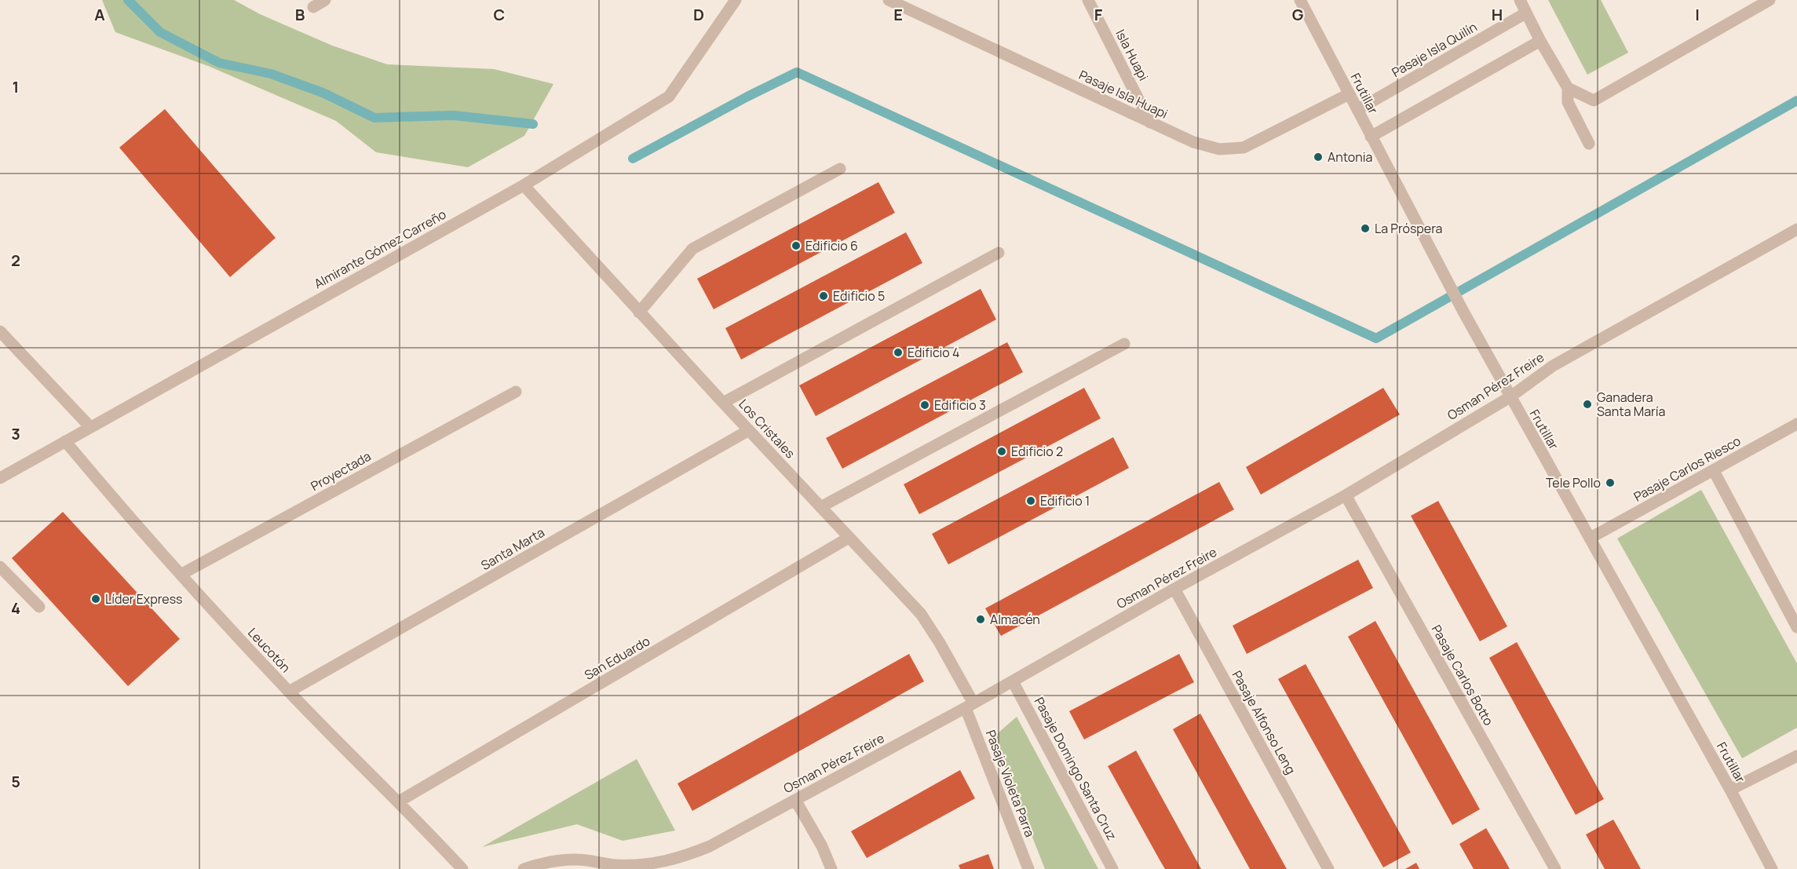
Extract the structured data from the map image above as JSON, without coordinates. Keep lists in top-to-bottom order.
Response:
{
  "streets": {
    "street": [
      "Pasaje Isla Quilín",
      "Isla Huapi",
      "Frutillar",
      "Pasaje Isla Huapi",
      "Almirante Gómez Carreño",
      "Osman Pérez Freire",
      "Los Cristales",
      "Pasaje Carlos Riesco",
      "Proyectada",
      "Santa Marta",
      "Leucotón",
      "San Eduardo",
      "Pasaje Carlos Botto",
      "Pasaje Alfonso Leng",
      "Pasaje Domingo Santa Cruz",
      "Pasaje Violeta Parra"
    ]
  },
  "crossings": [
    ["Pasaje Isla Quilín", "Frutillar"],
    ["Isla Huapi", "Pasaje Isla Huapi"],
    ["Frutillar", "Pasaje Isla Huapi"],
    ["Frutillar", "Osman Pérez Freire"],
    ["Frutillar", "Pasaje Carlos Riesco"],
    ["Almirante Gómez Carreño", "Los Cristales"],
    ["Almirante Gómez Carreño", "Leucotón"],
    ["Osman Pérez Freire", "Los Cristales"],
    ["Osman Pérez Freire", "Pasaje Carlos Botto"],
    ["Osman Pérez Freire", "Pasaje Alfonso Leng"],
    ["Osman Pérez Freire", "Pasaje Domingo Santa Cruz"],
    ["Osman Pérez Freire", "Pasaje Violeta Parra"],
    ["Los Cristales", "Santa Marta"],
    ["Los Cristales", "San Eduardo"],
    ["Los Cristales", "Pasaje Violeta Parra"],
    ["Proyectada", "Leucotón"],
    ["Santa Marta", "Leucotón"],
    ["Leucotón", "San Eduardo"]
  ],
  "places": [
    "Antonia",
    "La Próspera",
    "Edificio 6",
    "Edificio 5",
    "Edificio 4",
    "Ganadera Santa María",
    "Edificio 3",
    "Edificio 2",
    "Tele Pollo",
    "Edificio 1",
    "Líder Express",
    "Almacén"
  ],
  "grid": {
    "columns": [
      "A",
      "B",
      "C",
      "D",
      "E",
      "F",
      "G",
      "H",
      "I"
    ],
    "rows": [
      "1",
      "2",
      "3",
      "4",
      "5"
    ]
  }
}
